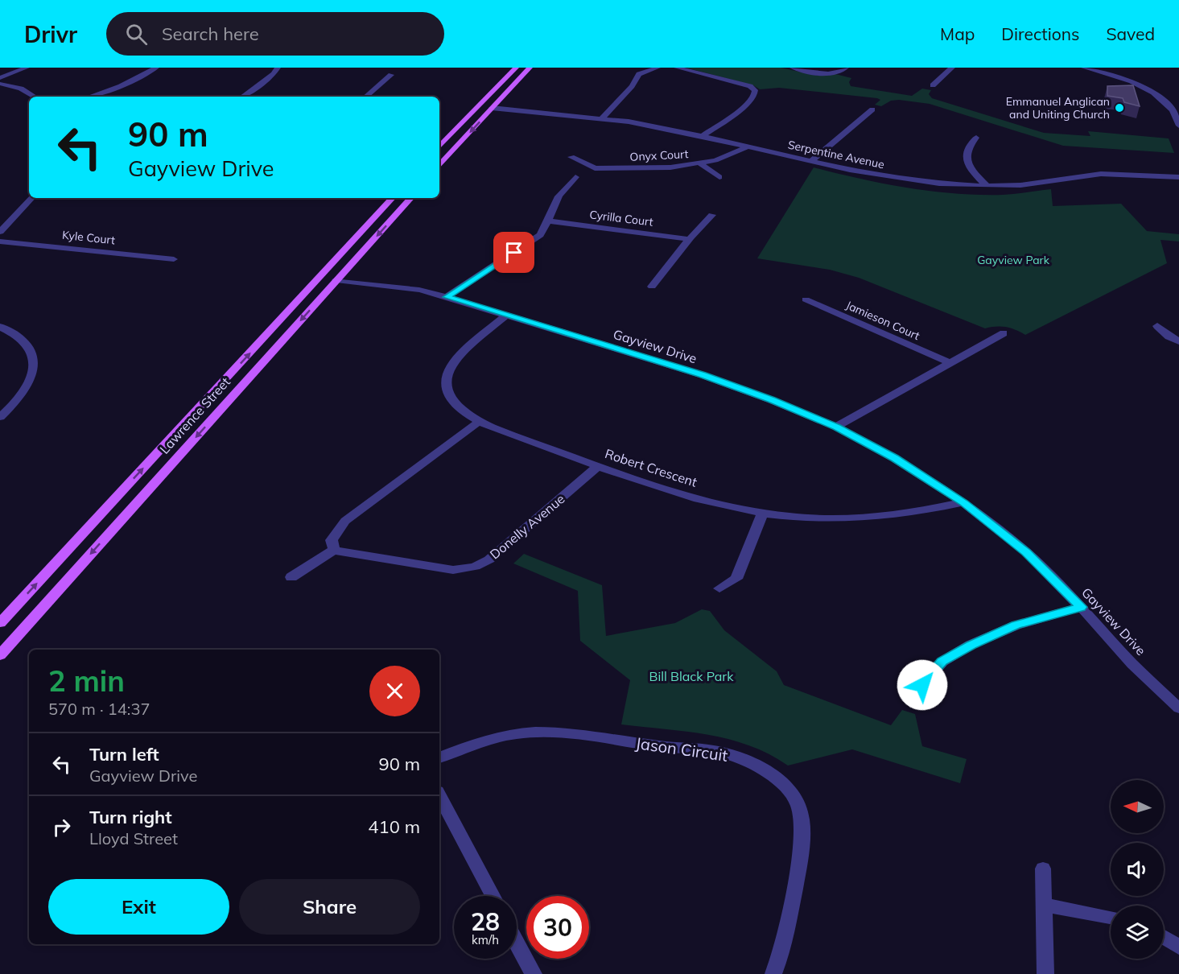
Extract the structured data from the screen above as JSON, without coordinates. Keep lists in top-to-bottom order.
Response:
{
  "streets": {
    "main road": ["Lawrence Street"],
    "street": [
      "Serpentine Avenue",
      "Onyx Court",
      "Cyrilla Court",
      "Kyle Court",
      "Jamieson Court",
      "Gayview Drive",
      "Robert Crescent",
      "Donelly Avenue",
      "Jason Circuit"
    ]
  },
  "crossings": [
    ["Serpentine Avenue", "Onyx Court"],
    ["Gayview Drive", "Lawrence Street"],
    ["Gayview Drive", "Robert Crescent"],
    ["Robert Crescent", "Donelly Avenue"]
  ],
  "parks": ["Gayview Park", "Bill Black Park"],
  "places": ["Emmanuel Anglican and Uniting Church"],
  "north": "left",
  "page": {
    "header": "Drivr",
    "search": "Search here",
    "nav": ["Map", "Directions", "Saved"],
    "turn": ["90 m", "Gayview Drive"],
    "heading": ["2 min", "570 m · 14:37"],
    "list": [
      {
        "name": "Turn left",
        "note": "Gayview Drive",
        "value": "90 m"
      },
      {
        "name": "Turn right",
        "note": "Lloyd Street",
        "value": "410 m"
      }
    ],
    "buttons": ["Exit", "Share"],
    "speed": "28 km/h",
    "limit": "30"
  }
}
